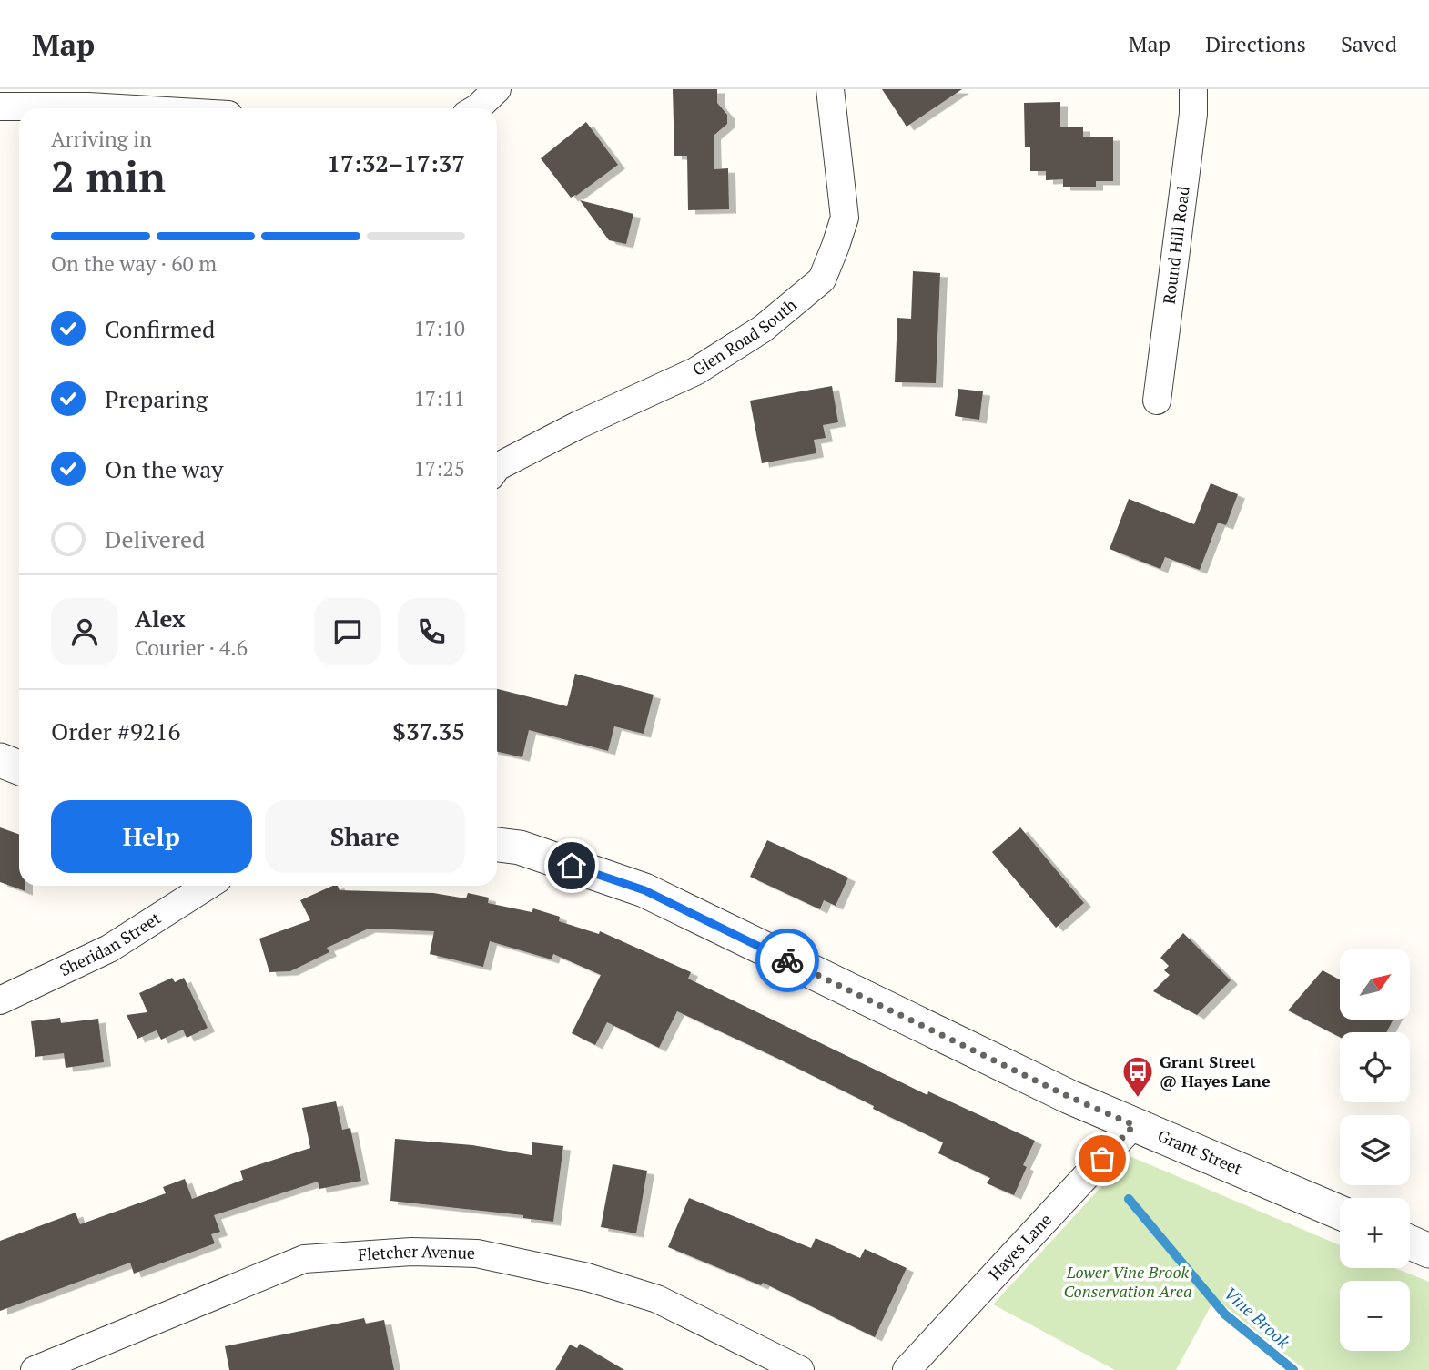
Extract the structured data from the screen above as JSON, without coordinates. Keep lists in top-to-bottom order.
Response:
{
  "streets": {
    "street": [
      "Round Hill Road",
      "Glen Road South",
      "Sheridan Street",
      "Grant Street",
      "Hayes Lane",
      "Fletcher Avenue"
    ]
  },
  "crossings": [
    ["Grant Street", "Hayes Lane"]
  ],
  "water": ["Vine Brook"],
  "parks": ["Lower Vine Brook Conservation Area"],
  "places": {
    "bus stop": ["Grant Street @ Hayes Lane"]
  },
  "north": "top right",
  "page": {
    "header": "Map",
    "nav": ["Map", "Directions", "Saved"],
    "heading": ["2 min", "Arriving in", "17:32–17:37"],
    "panel": [
      "Alex",
      "Courier · 4.6",
      "Order #9216",
      "$37.35"
    ],
    "bar": "On the way · 60 m",
    "list": [
      ["Confirmed", "17:10"],
      ["Preparing", "17:11"],
      ["On the way", "17:25"],
      "Delivered"
    ],
    "buttons": ["Help", "Share"],
    "map_buttons": ["+", "−"]
  }
}
